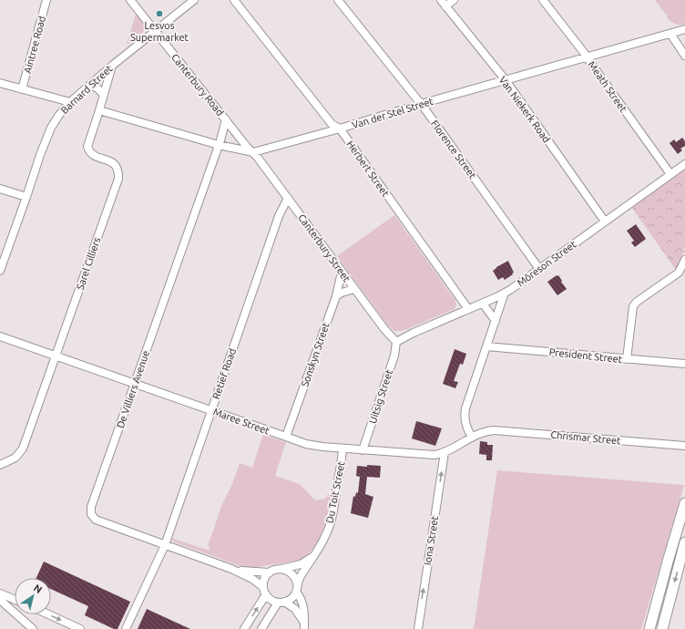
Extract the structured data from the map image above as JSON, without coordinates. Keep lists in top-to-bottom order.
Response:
{
  "streets": {
    "street": [
      "Aintree Road",
      "Canterbury Road",
      "Meath Street",
      "Barnard Street",
      "Van Niekerk Road",
      "Van der Stel Street",
      "Florence Street",
      "Herbert Street",
      "Canterbury Street",
      "Sarel Cilliers",
      "Môreson Street",
      "Sonskyn Street",
      "President Street",
      "Retief Road",
      "De Villiers Avenue",
      "Uitsig Street",
      "Maree Street",
      "Chrismar Street",
      "Du Toit Street",
      "Iona Street"
    ]
  },
  "crossings": [
    ["Canterbury Road", "Barnard Street"],
    ["Canterbury Road", "Van der Stel Street"],
    ["Canterbury Road", "Canterbury Street"],
    ["Canterbury Road", "De Villiers Avenue"],
    ["Meath Street", "Van der Stel Street"],
    ["Meath Street", "Môreson Street"],
    ["Barnard Street", "Sarel Cilliers"],
    ["Van Niekerk Road", "Van der Stel Street"],
    ["Van Niekerk Road", "Môreson Street"],
    ["Van der Stel Street", "Florence Street"],
    ["Van der Stel Street", "Herbert Street"],
    ["Van der Stel Street", "Canterbury Street"],
    ["Van der Stel Street", "Sarel Cilliers"],
    ["Van der Stel Street", "De Villiers Avenue"],
    ["Florence Street", "Môreson Street"],
    ["Herbert Street", "Môreson Street"],
    ["Canterbury Street", "Môreson Street"],
    ["Canterbury Street", "Sonskyn Street"],
    ["Canterbury Street", "Retief Road"],
    ["Canterbury Street", "Uitsig Street"],
    ["Sarel Cilliers", "Maree Street"],
    ["Môreson Street", "Uitsig Street"],
    ["Sonskyn Street", "Maree Street"],
    ["Retief Road", "De Villiers Avenue"],
    ["Retief Road", "Maree Street"],
    ["De Villiers Avenue", "Maree Street"],
    ["De Villiers Avenue", "Du Toit Street"],
    ["Uitsig Street", "Maree Street"],
    ["Maree Street", "Chrismar Street"],
    ["Maree Street", "Du Toit Street"],
    ["Maree Street", "Iona Street"]
  ],
  "one_way": ["Iona Street"],
  "places": ["Lesvos Supermarket"],
  "north": "top right"
}
